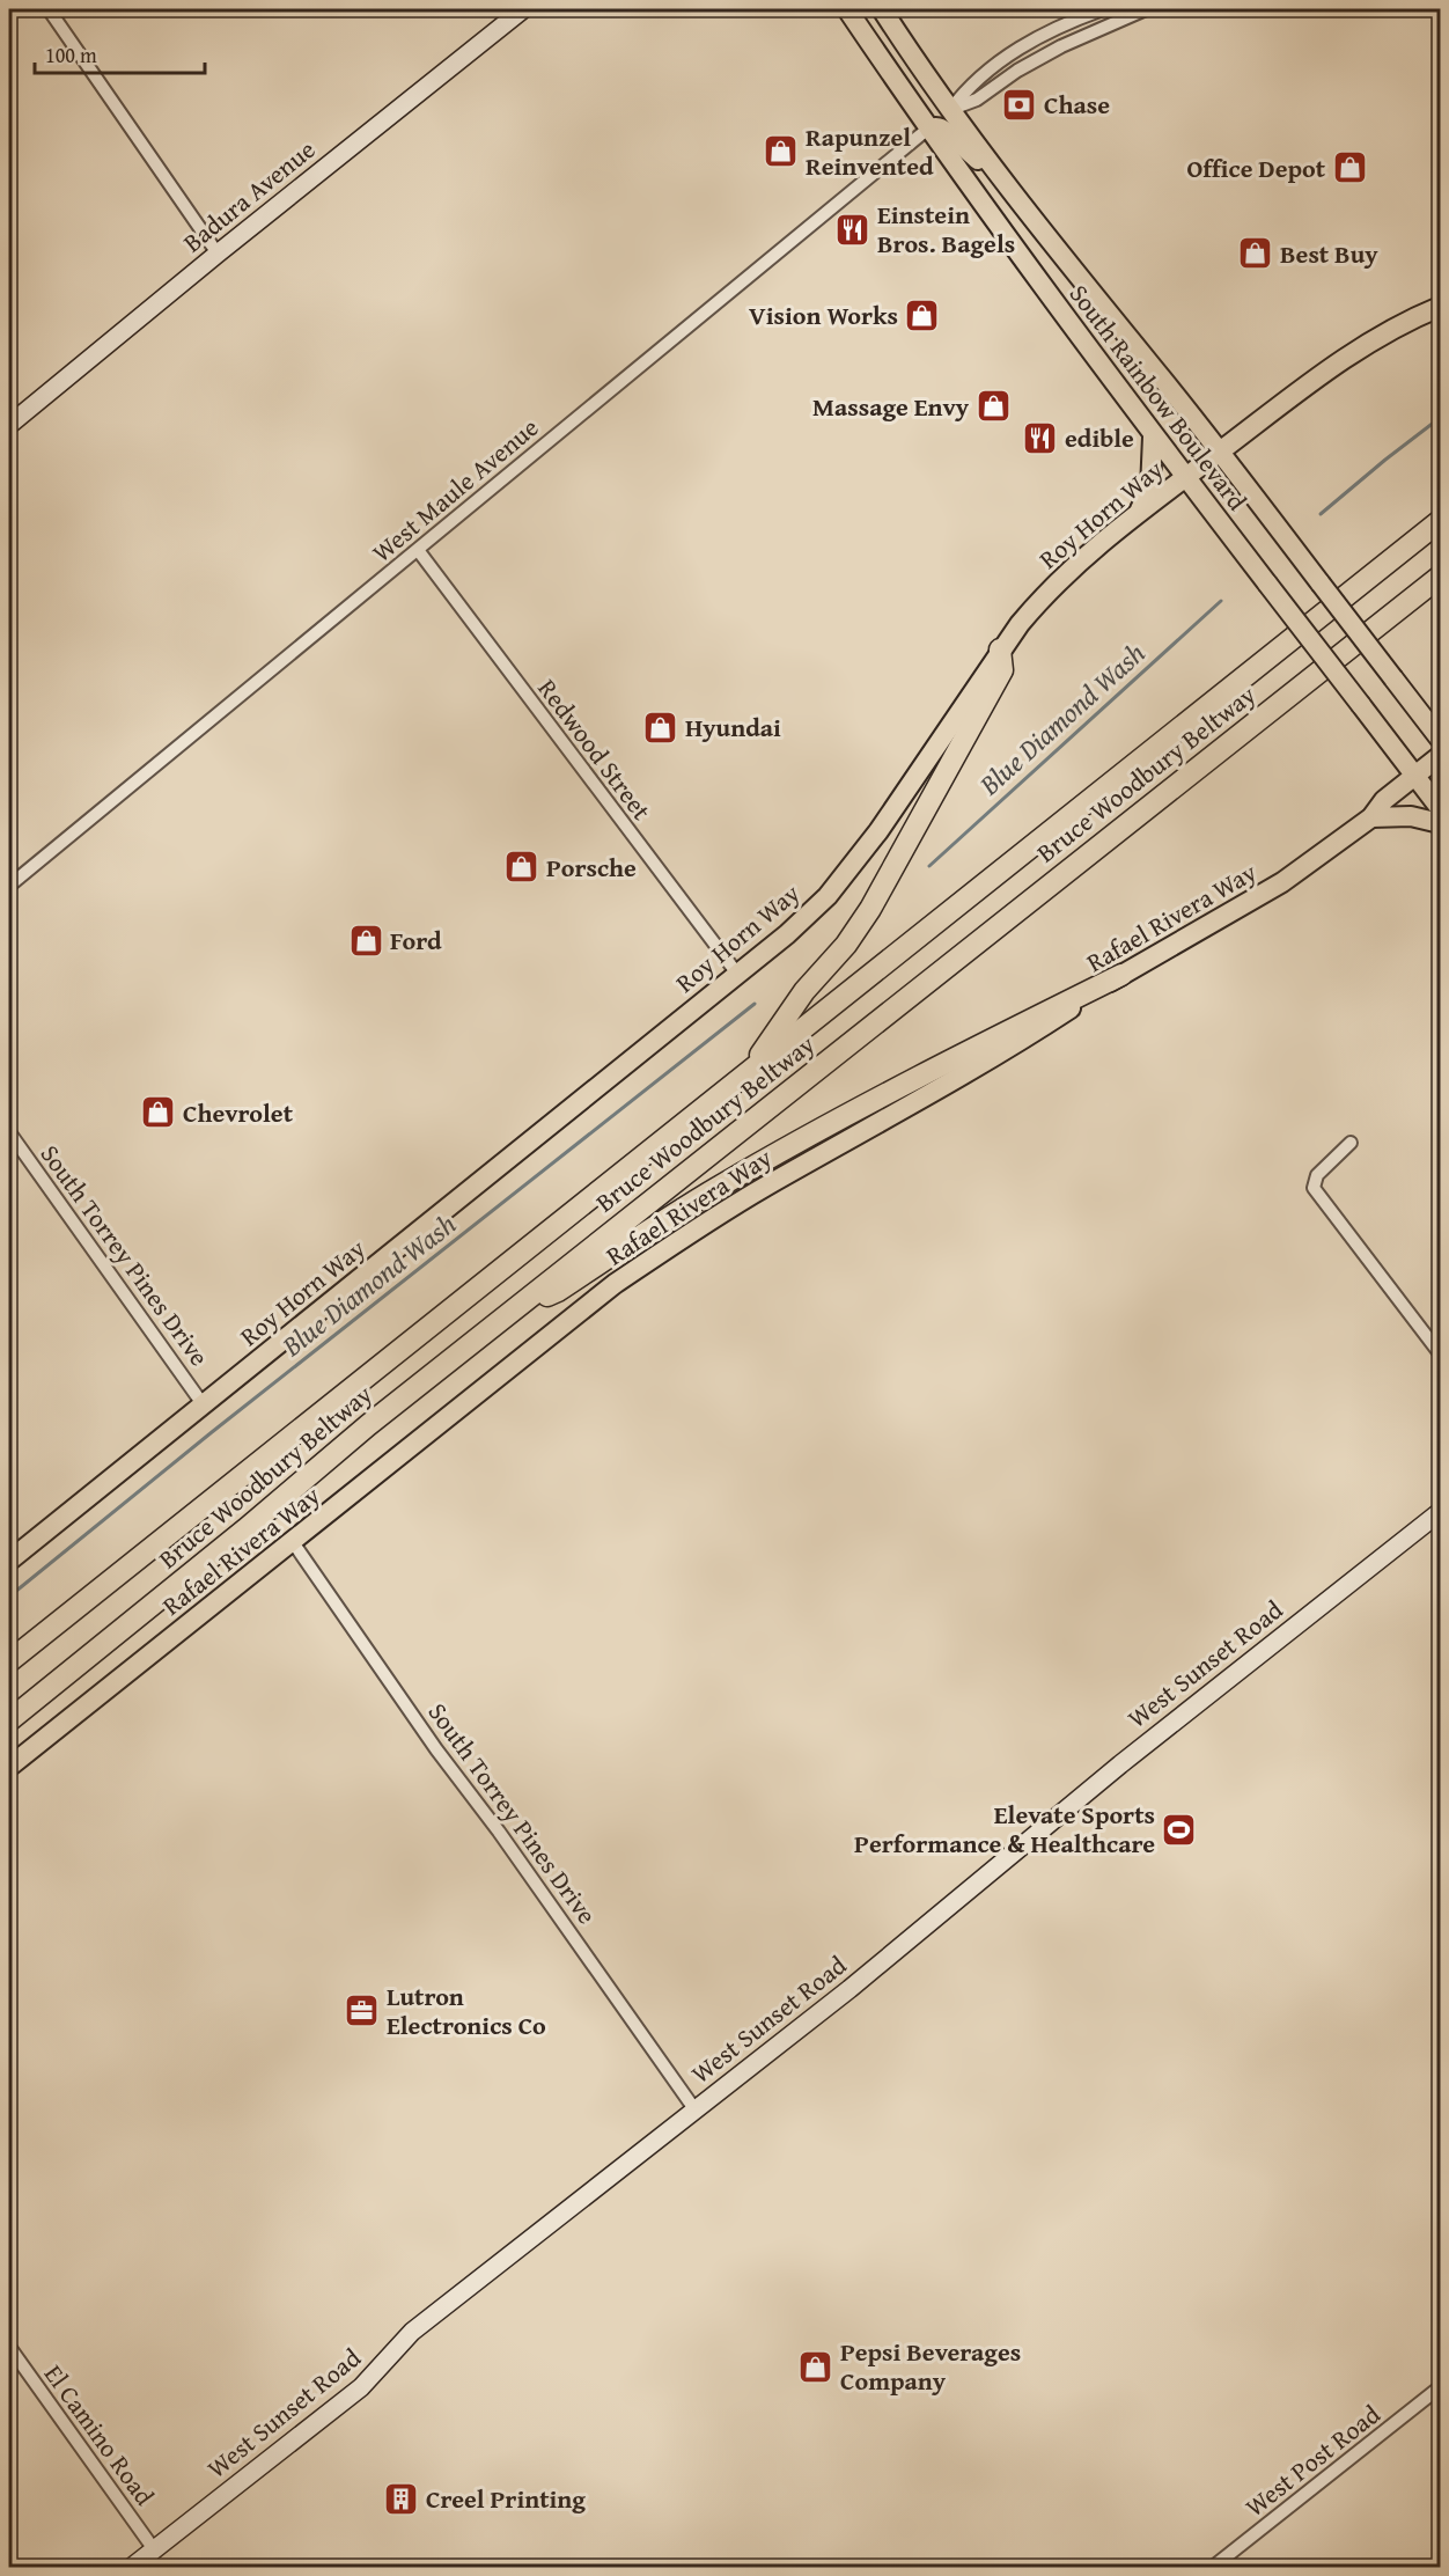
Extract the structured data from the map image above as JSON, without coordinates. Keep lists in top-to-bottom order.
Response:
{
  "streets": {
    "highway": ["Bruce Woodbury Beltway"],
    "main road": [
      "Badura Avenue",
      "South Rainbow Boulevard",
      "Roy Horn Way",
      "Rafael Rivera Way",
      "West Sunset Road"
    ],
    "street": [
      "West Maule Avenue",
      "Redwood Street",
      "South Torrey Pines Drive",
      "El Camino Road",
      "West Post Road"
    ]
  },
  "crossings": [
    ["South Rainbow Boulevard", "West Maule Avenue"],
    ["South Rainbow Boulevard", "Roy Horn Way"],
    ["South Rainbow Boulevard", "Rafael Rivera Way"],
    ["West Maule Avenue", "Redwood Street"],
    ["Roy Horn Way", "Redwood Street"],
    ["Roy Horn Way", "South Torrey Pines Drive"],
    ["Rafael Rivera Way", "South Torrey Pines Drive"],
    ["South Torrey Pines Drive", "West Sunset Road"],
    ["West Sunset Road", "El Camino Road"]
  ],
  "water": ["Blue Diamond Wash"],
  "places": {
    "bank": ["Chase"],
    "shop": [
      "Rapunzel Reinvented",
      "Office Depot",
      "Best Buy",
      "Vision Works",
      "Massage Envy",
      "Hyundai",
      "Porsche",
      "Ford",
      "Chevrolet",
      "Pepsi Beverages Company"
    ],
    "restaurant": ["Einstein Bros. Bagels", "edible"],
    "sports": ["Elevate Sports Performance & Healthcare"],
    "office": ["Lutron Electronics Co"],
    "building": ["Creel Printing"]
  },
  "scale_bar": "100 m"
}
